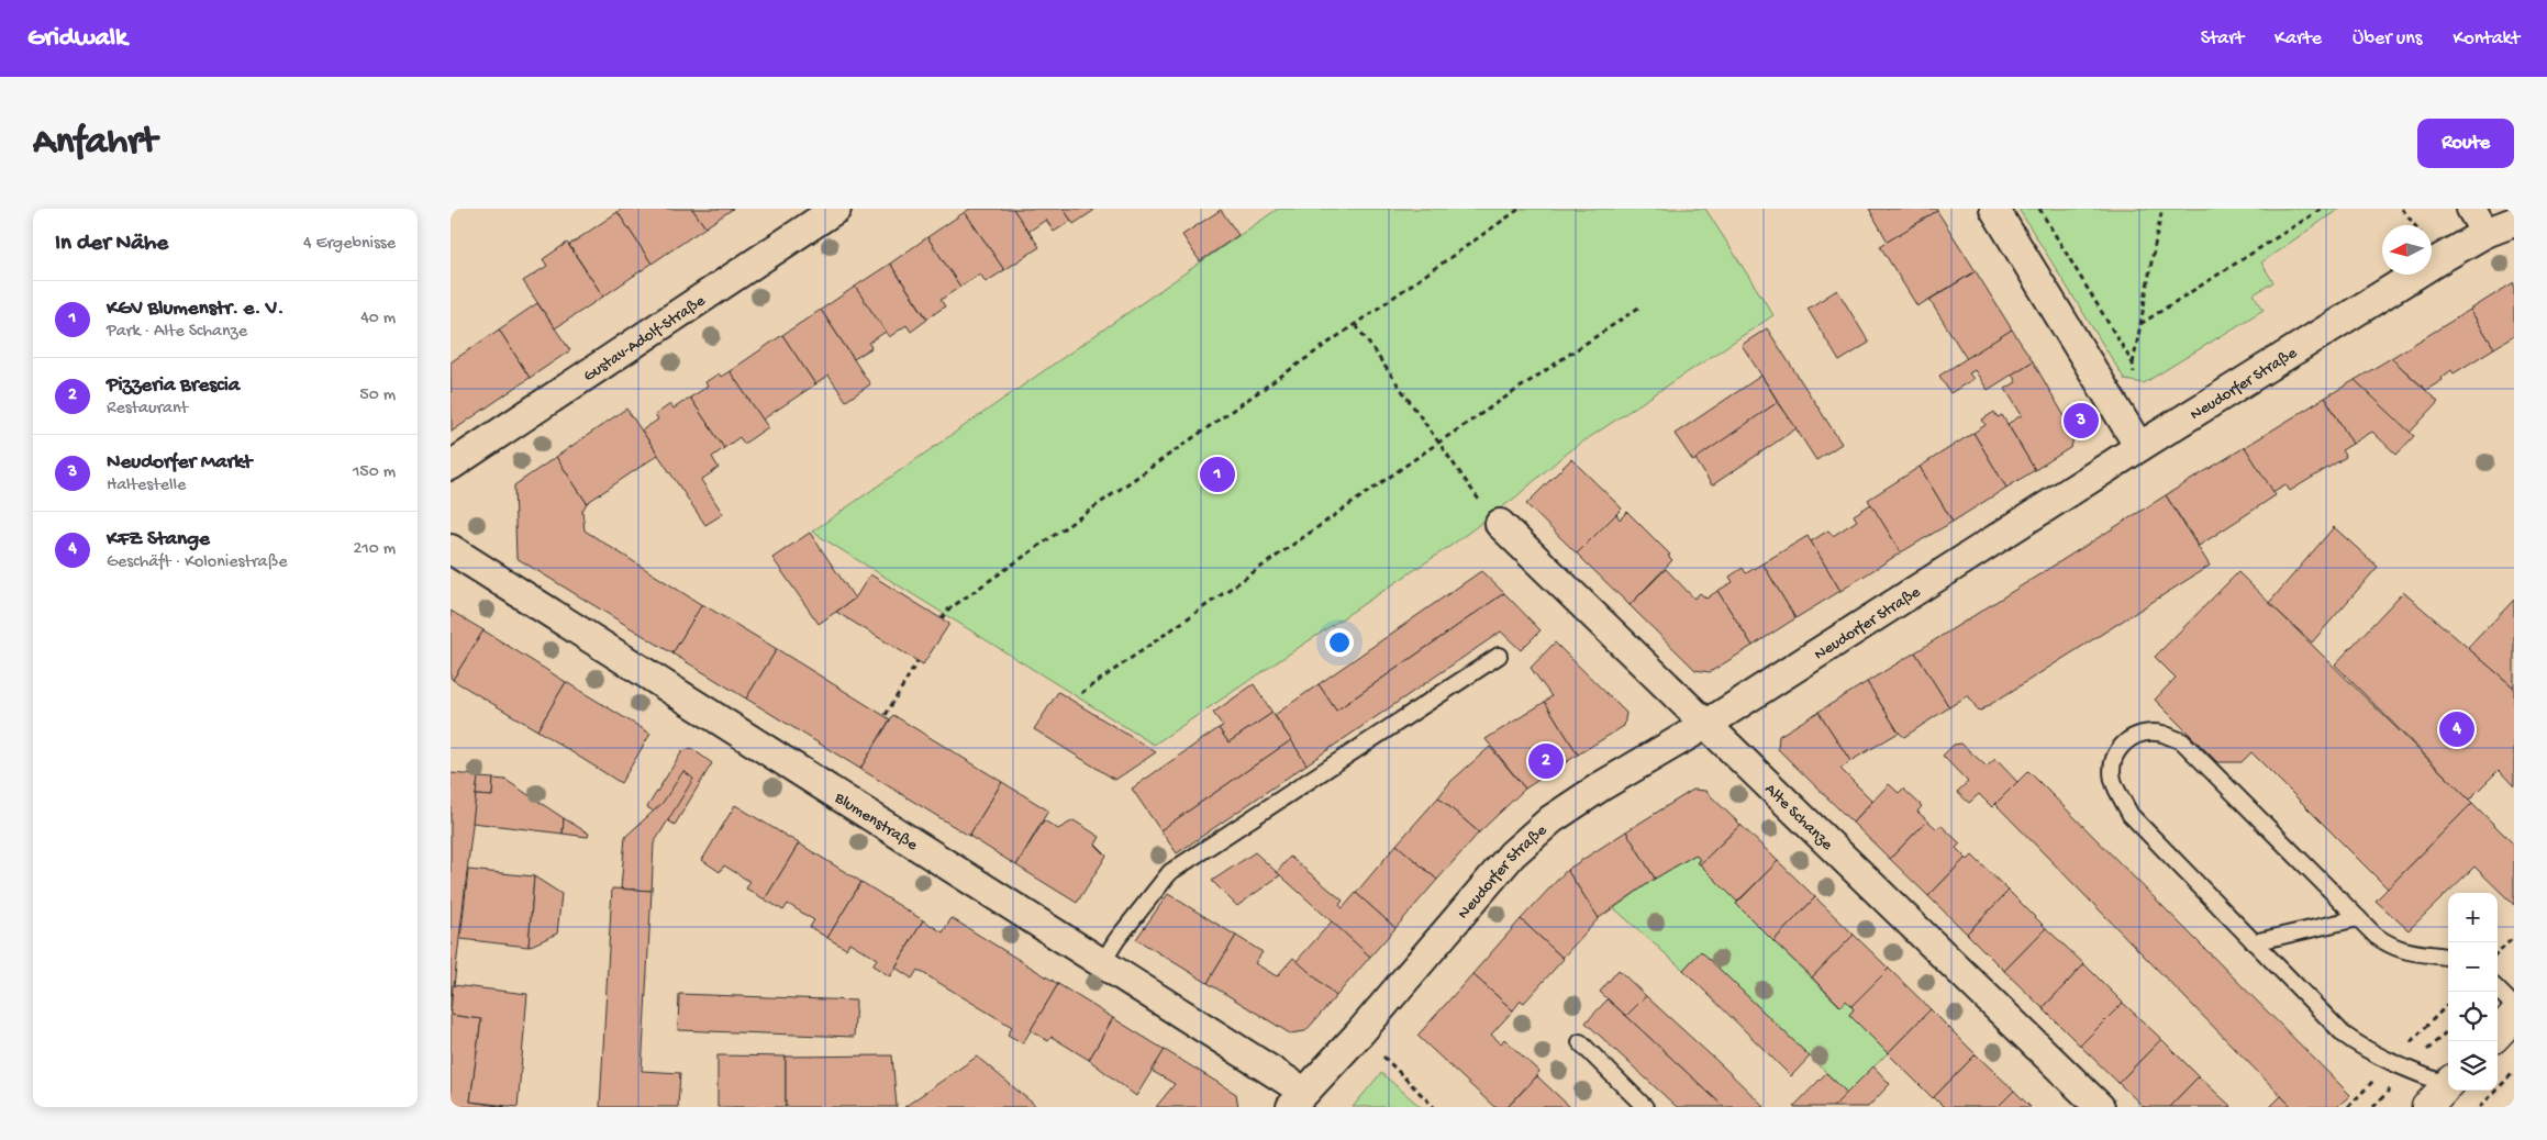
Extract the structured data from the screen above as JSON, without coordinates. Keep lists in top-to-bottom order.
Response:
{
  "streets": {
    "street": [
      "Gustav-Adolf-Straße",
      "Neudorfer Straße",
      "Alte Schanze",
      "Blumenstraße"
    ]
  },
  "crossings": [
    ["Neudorfer Straße", "Alte Schanze"],
    ["Neudorfer Straße", "Blumenstraße"]
  ],
  "north": "left",
  "page": {
    "header": "Gridwalk",
    "nav": [
      "Start",
      "Karte",
      "Über uns",
      "Kontakt"
    ],
    "buttons": "Route",
    "title": "Anfahrt",
    "heading": ["In der Nähe", "4 Ergebnisse"],
    "list": [
      {
        "mark": "1",
        "name": "KGV Blumenstr. e. V.",
        "note": "Park · Alte Schanze",
        "value": "40 m"
      },
      {
        "mark": "2",
        "name": "Pizzeria Brescia",
        "note": "Restaurant",
        "value": "50 m"
      },
      {
        "mark": "3",
        "name": "Neudorfer Markt",
        "note": "Haltestelle",
        "value": "150 m"
      },
      {
        "mark": "4",
        "name": "KFZ Stange",
        "note": "Geschäft · Koloniestraße",
        "value": "210 m"
      }
    ],
    "pins": [
      "3",
      "1",
      "4",
      "2"
    ],
    "map_buttons": ["+", "−"]
  }
}
